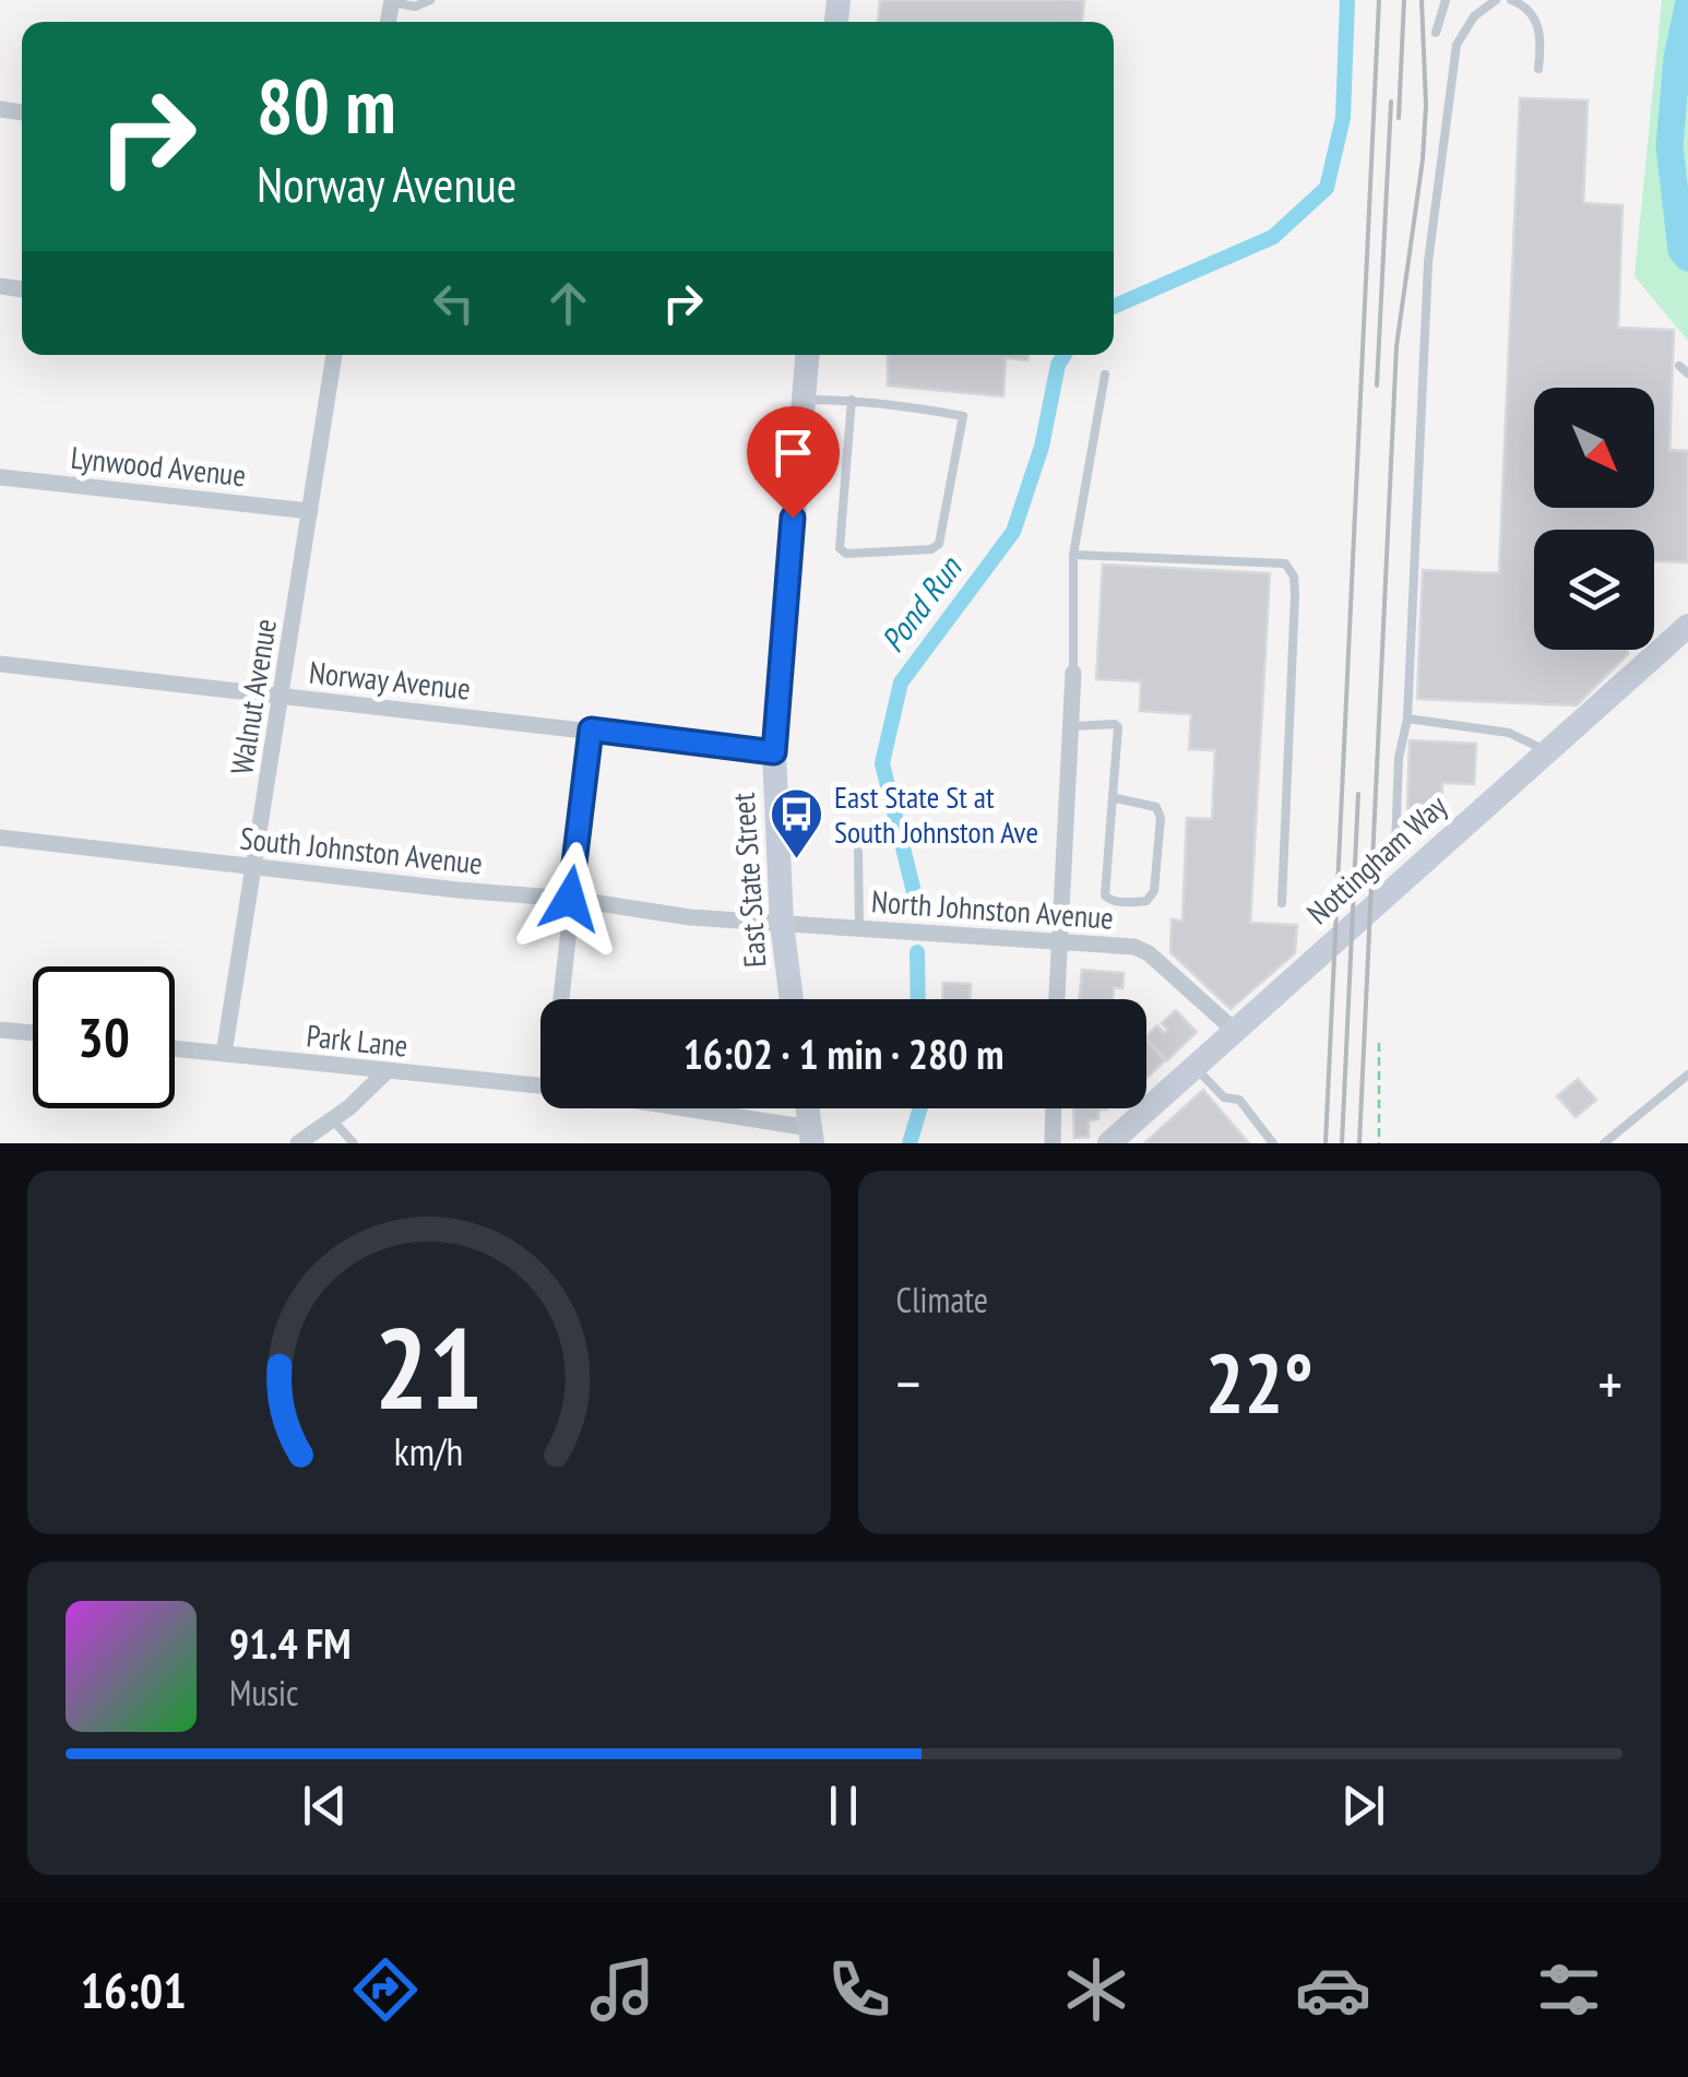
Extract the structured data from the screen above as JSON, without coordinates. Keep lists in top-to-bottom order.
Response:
{
  "streets": {
    "street": [
      "Lynwood Avenue",
      "Norway Avenue",
      "Walnut Avenue",
      "South Johnston Avenue",
      "Nottingham Way",
      "East State Street",
      "North Johnston Avenue",
      "Park Lane"
    ]
  },
  "crossings": [
    ["Lynwood Avenue", "Walnut Avenue"],
    ["Norway Avenue", "Walnut Avenue"],
    ["Norway Avenue", "East State Street"],
    ["Walnut Avenue", "South Johnston Avenue"],
    ["Walnut Avenue", "Park Lane"],
    ["South Johnston Avenue", "East State Street"],
    ["South Johnston Avenue", "North Johnston Avenue"],
    ["Nottingham Way", "North Johnston Avenue"],
    ["East State Street", "North Johnston Avenue"]
  ],
  "water": ["Pond Run"],
  "places": {
    "bus stop": ["East State St at South Johnston Ave"]
  },
  "north": "bottom right",
  "page": {
    "turn": ["80 m", "Norway Avenue"],
    "limit": "30",
    "trip": "16:02 · 1 min · 280 m",
    "tile": "Climate",
    "heat": ["−", "22°", "+"],
    "song": ["91.4 FM", "Music"],
    "tabs": "16:01",
    "gauge": ["21", "km/h"]
  }
}
